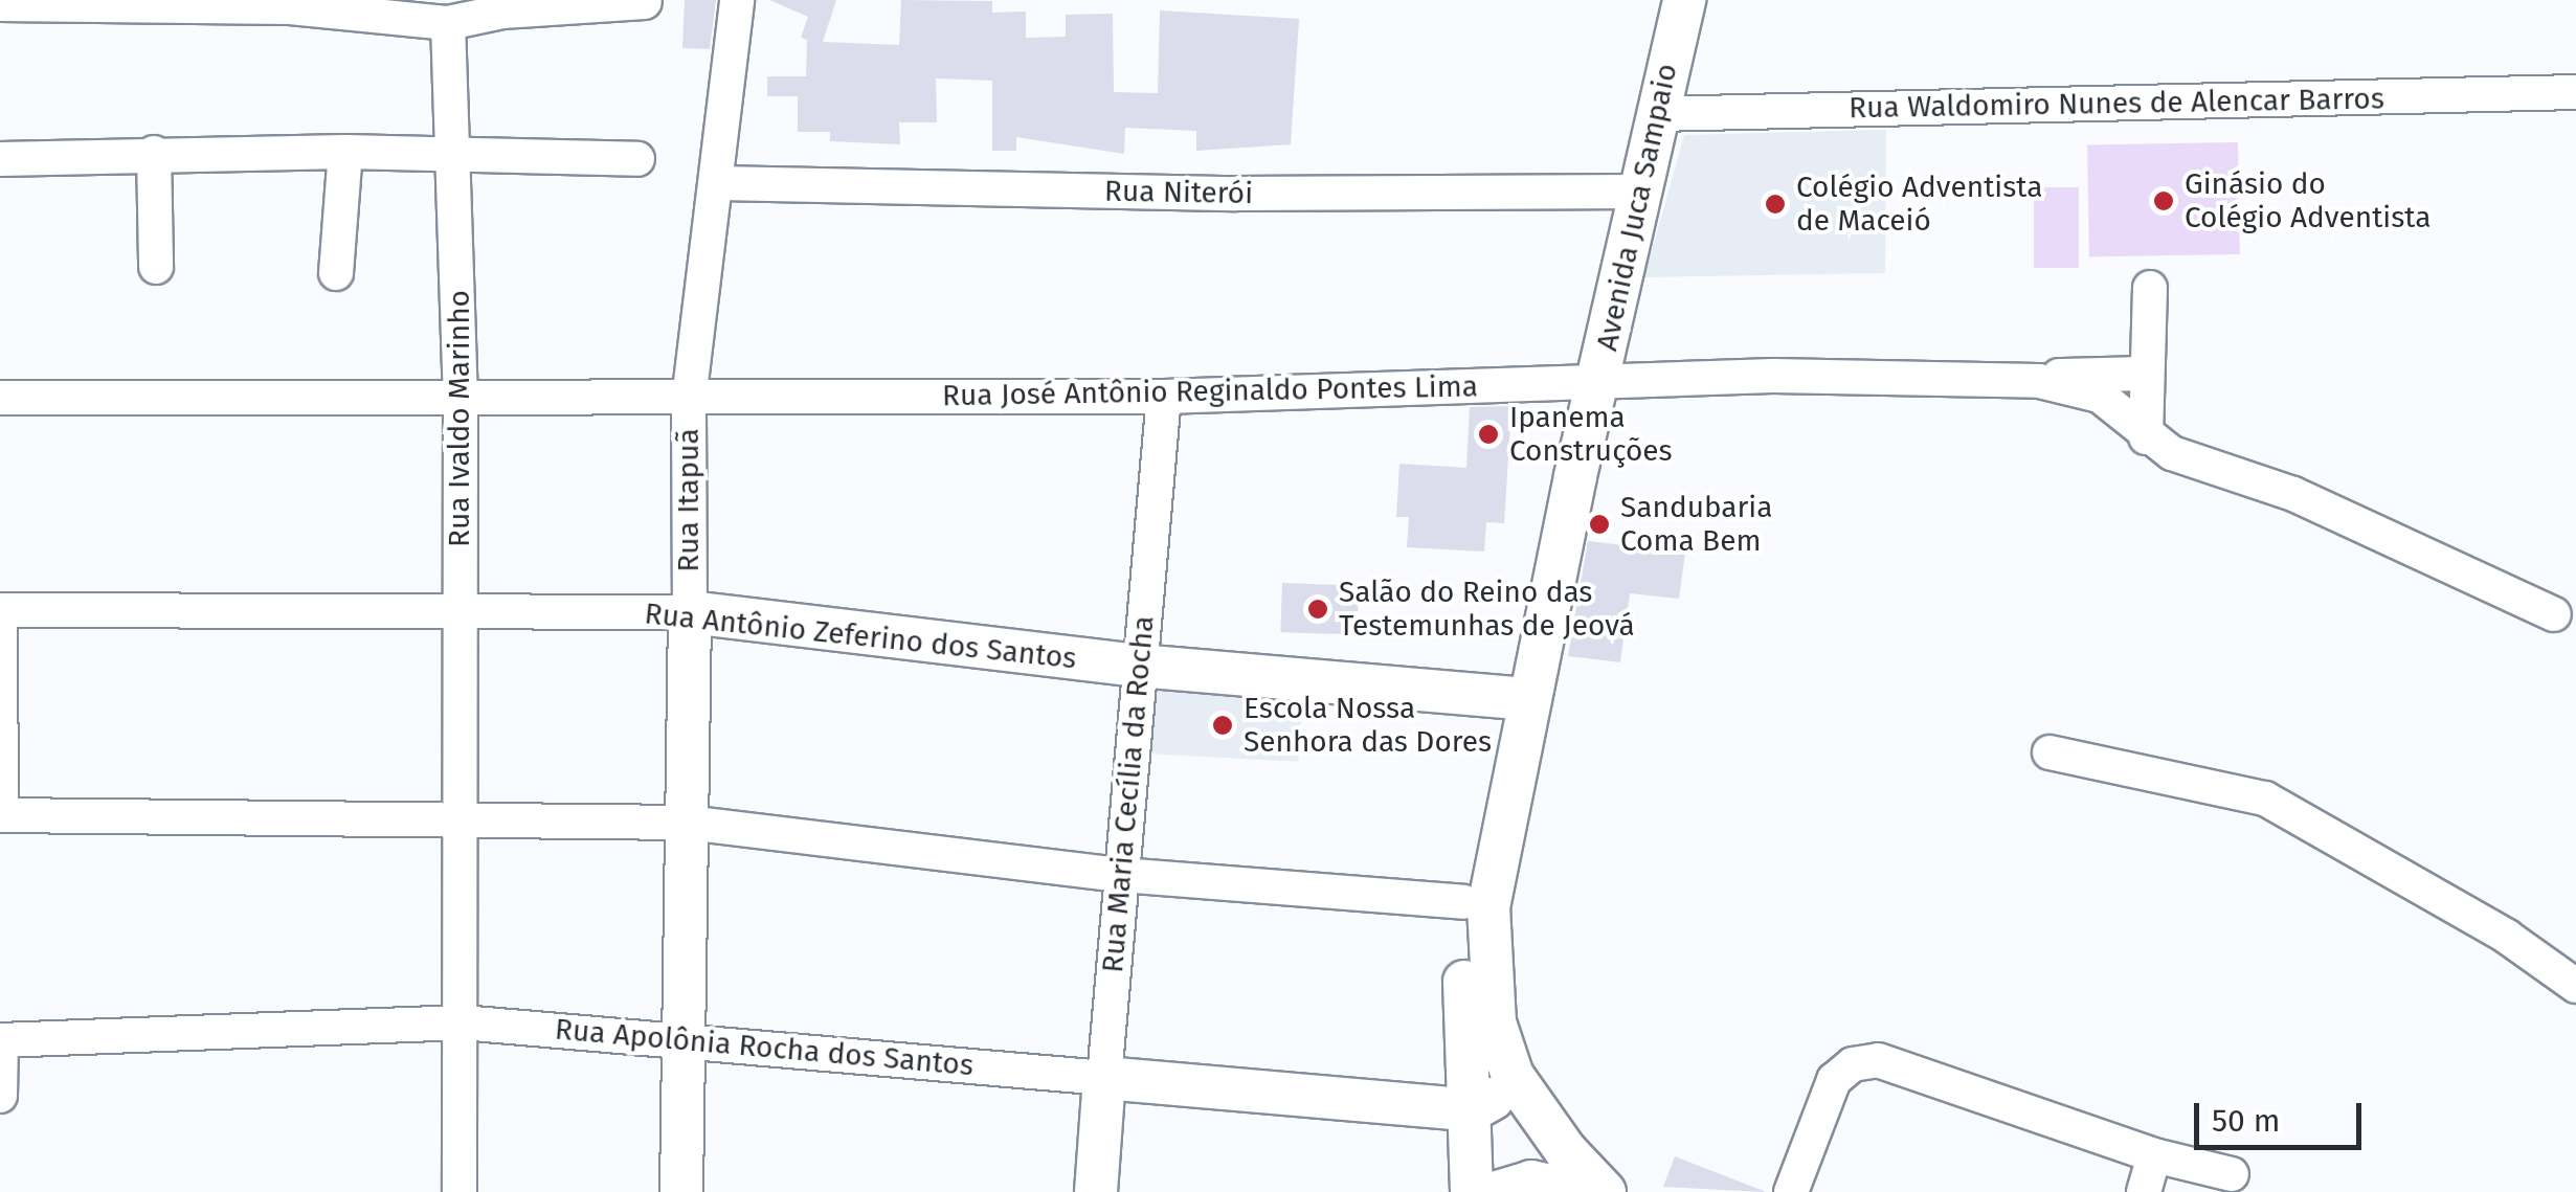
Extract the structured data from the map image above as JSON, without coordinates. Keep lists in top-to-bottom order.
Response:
{
  "streets": {
    "main road": [
      "Avenida Juca Sampaio",
      "Rua Itapuã",
      "Rua Antônio Zeferino dos Santos",
      "Rua Maria Cecília da Rocha",
      "Rua Apolônia Rocha dos Santos"
    ],
    "street": [
      "Rua Waldomiro Nunes de Alencar Barros",
      "Rua Niterói",
      "Rua José Antônio Reginaldo Pontes Lima",
      "Rua Ivaldo Marinho"
    ]
  },
  "crossings": [
    ["Rua Waldomiro Nunes de Alencar Barros", "Avenida Juca Sampaio"],
    ["Rua Niterói", "Avenida Juca Sampaio"],
    ["Rua Niterói", "Rua Itapuã"],
    ["Avenida Juca Sampaio", "Rua José Antônio Reginaldo Pontes Lima"],
    ["Avenida Juca Sampaio", "Rua Antônio Zeferino dos Santos"],
    ["Avenida Juca Sampaio", "Rua Apolônia Rocha dos Santos"],
    ["Rua José Antônio Reginaldo Pontes Lima", "Rua Ivaldo Marinho"],
    ["Rua José Antônio Reginaldo Pontes Lima", "Rua Itapuã"],
    ["Rua José Antônio Reginaldo Pontes Lima", "Rua Maria Cecília da Rocha"],
    ["Rua Ivaldo Marinho", "Rua Antônio Zeferino dos Santos"],
    ["Rua Ivaldo Marinho", "Rua Apolônia Rocha dos Santos"],
    ["Rua Itapuã", "Rua Antônio Zeferino dos Santos"],
    ["Rua Itapuã", "Rua Apolônia Rocha dos Santos"],
    ["Rua Antônio Zeferino dos Santos", "Rua Maria Cecília da Rocha"],
    ["Rua Maria Cecília da Rocha", "Rua Apolônia Rocha dos Santos"]
  ],
  "places": [
    "Ginásio do Colégio Adventista",
    "Colégio Adventista de Maceió",
    "Ipanema Construções",
    "Sandubaria Coma Bem",
    "Salão do Reino das Testemunhas de Jeová",
    "Escola Nossa Senhora das Dores"
  ],
  "scale_bar": "50 m"
}
